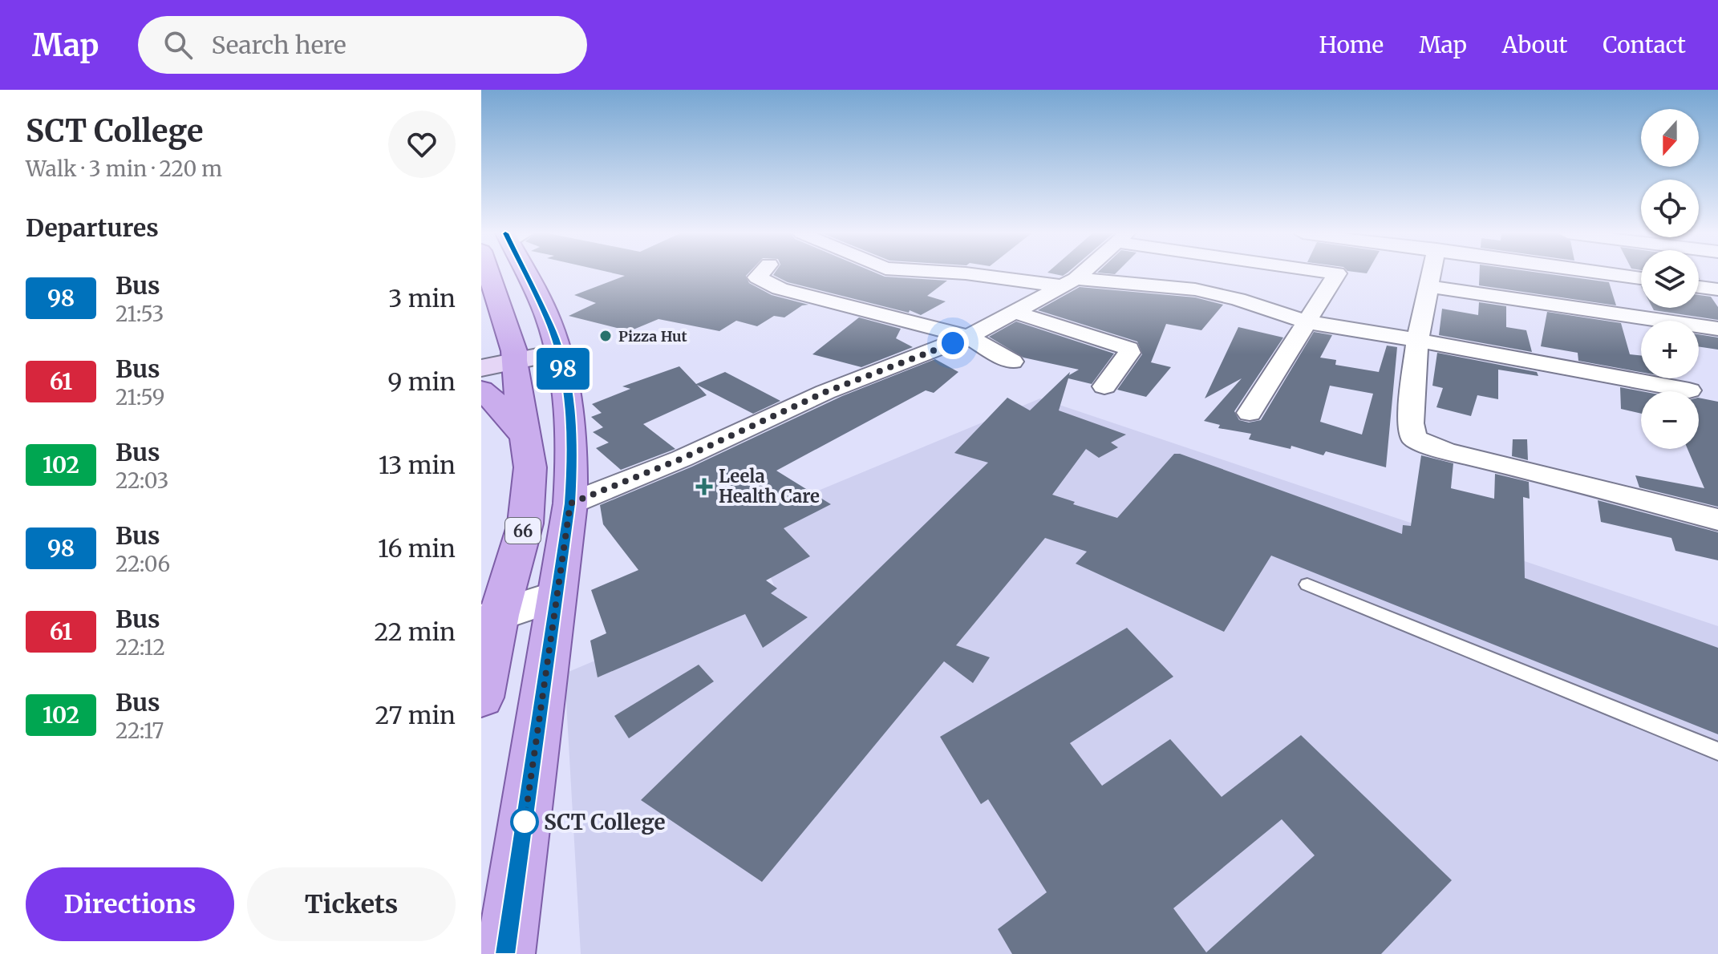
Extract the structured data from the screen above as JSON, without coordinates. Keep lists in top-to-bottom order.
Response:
{
  "streets": {
    "main road": ["66"]
  },
  "places": {
    "other": ["Pizza Hut", "SCT College"],
    "health": ["Leela Health Care"]
  },
  "lines": ["bus line 98"],
  "north": "bottom",
  "page": {
    "header": "Map",
    "search": "Search here",
    "nav": [
      "Home",
      "Map",
      "About",
      "Contact"
    ],
    "heading": [
      ["SCT College", "Walk · 3 min · 220 m"],
      "Departures"
    ],
    "on_map": "98",
    "map_buttons": ["+", "−"],
    "list": [
      {
        "mark": "98",
        "name": "Bus",
        "note": "21:53",
        "value": "3 min"
      },
      {
        "mark": "61",
        "name": "Bus",
        "note": "21:59",
        "value": "9 min"
      },
      {
        "mark": "102",
        "name": "Bus",
        "note": "22:03",
        "value": "13 min"
      },
      {
        "mark": "98",
        "name": "Bus",
        "note": "22:06",
        "value": "16 min"
      },
      {
        "mark": "61",
        "name": "Bus",
        "note": "22:12",
        "value": "22 min"
      },
      {
        "mark": "102",
        "name": "Bus",
        "note": "22:17",
        "value": "27 min"
      }
    ],
    "buttons": ["Directions", "Tickets"]
  }
}
